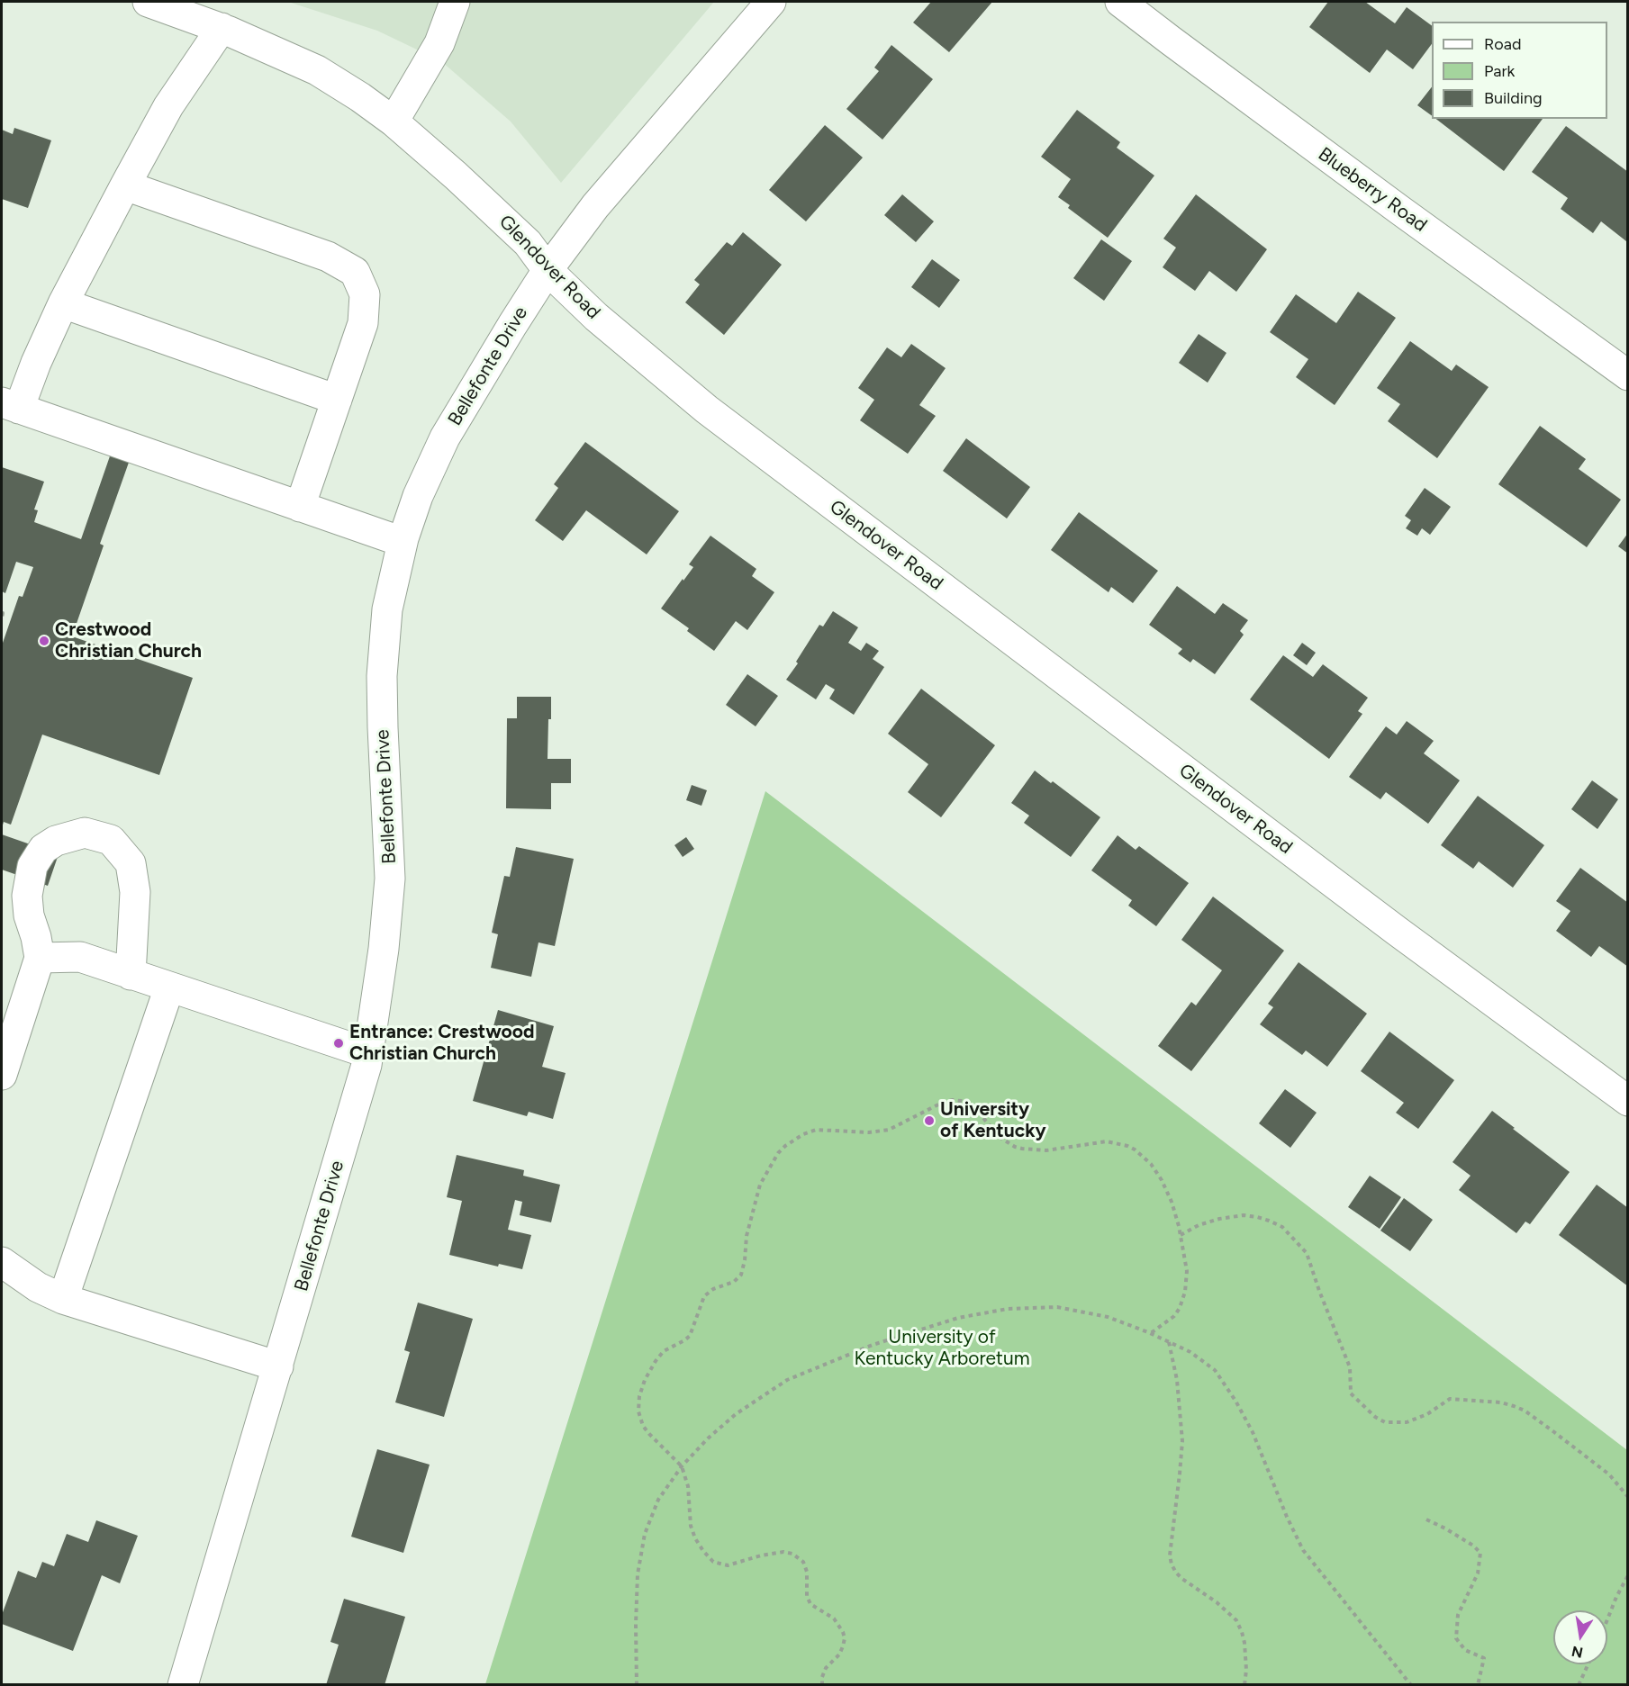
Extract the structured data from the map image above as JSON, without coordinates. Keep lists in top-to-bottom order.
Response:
{
  "streets": {
    "street": ["Blueberry Road", "Glendover Road", "Bellefonte Drive"]
  },
  "crossings": [
    ["Glendover Road", "Bellefonte Drive"]
  ],
  "parks": ["University of Kentucky Arboretum"],
  "places": ["Crestwood Christian Church", "Entrance: Crestwood Christian Church", "University of Kentucky"],
  "legend": ["Road", "Park", "Building"],
  "north": "bottom"
}
